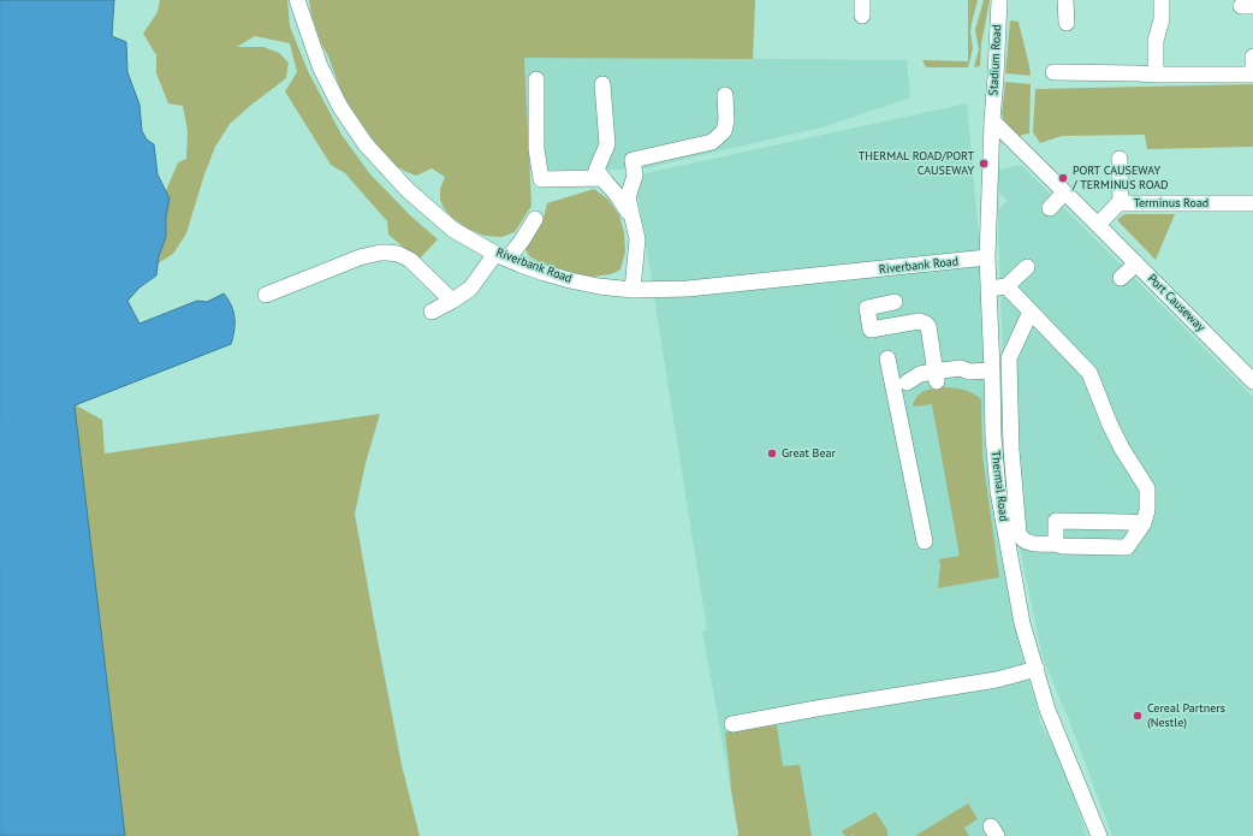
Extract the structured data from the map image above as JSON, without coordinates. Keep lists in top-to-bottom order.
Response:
{
  "streets": {
    "street": [
      "Stadium Road",
      "Terminus Road",
      "Riverbank Road",
      "Port Causeway",
      "Thermal Road"
    ]
  },
  "crossings": [
    ["Stadium Road", "Port Causeway"],
    ["Stadium Road", "Thermal Road"],
    ["Terminus Road", "Port Causeway"],
    ["Riverbank Road", "Thermal Road"],
    ["Port Causeway", "Thermal Road"]
  ],
  "places": [
    "THERMAL ROAD/PORT CAUSEWAY",
    "PORT CAUSEWAY / TERMINUS ROAD",
    "Great Bear",
    "Cereal Partners (Nestle)"
  ]
}
